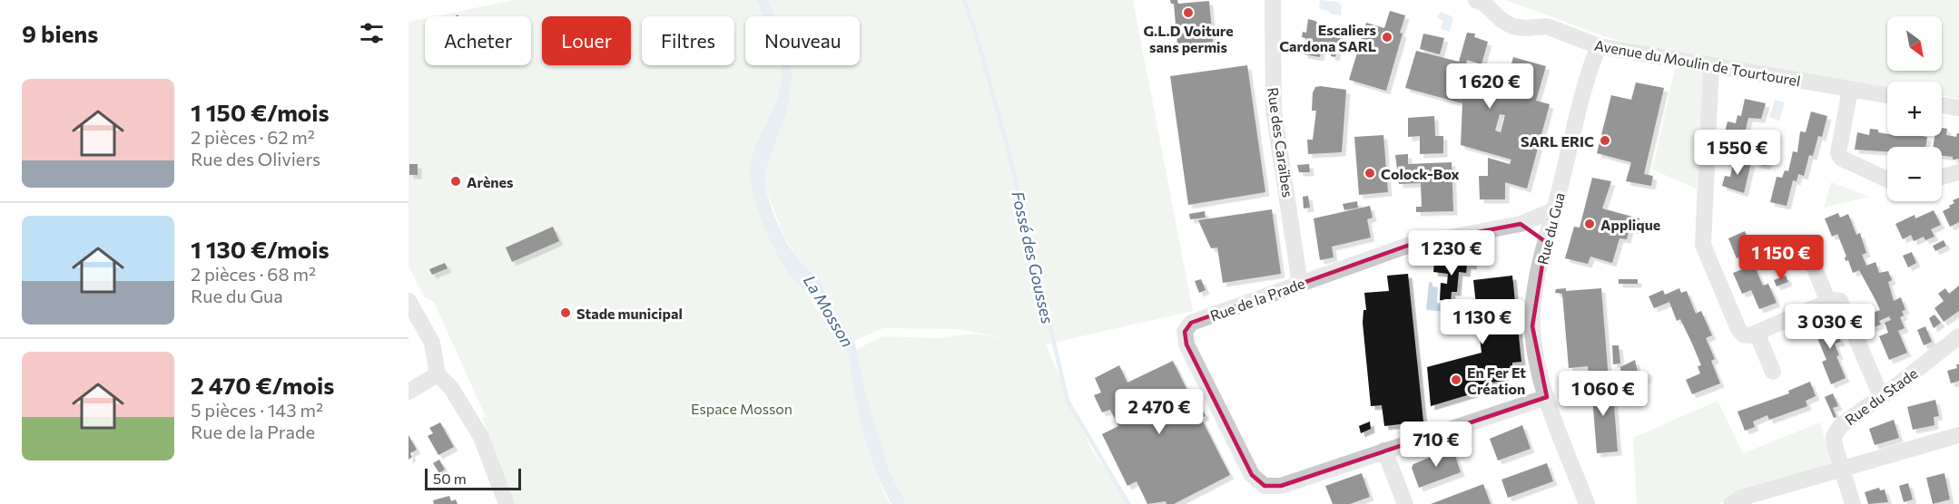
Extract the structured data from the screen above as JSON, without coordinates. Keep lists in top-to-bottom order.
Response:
{
  "streets": {
    "street": [
      "Avenue du Moulin de Tourtourel",
      "Rue des Caraïbes",
      "Rue du Gua",
      "Rue de la Prade",
      "Rue du Stade"
    ]
  },
  "crossings": [
    ["Avenue du Moulin de Tourtourel", "Rue du Gua"],
    ["Rue des Caraïbes", "Rue de la Prade"],
    ["Rue du Gua", "Rue de la Prade"]
  ],
  "water": ["Fossé des Gousses", "La Mosson"],
  "parks": ["Espace Mosson"],
  "places": [
    "G.L.D Voiture sans permis",
    "Escaliers Cardona SARL",
    "SARL ERIC",
    "Colock-Box",
    "Arènes",
    "Applique",
    "Stade municipal",
    "En Fer Et Création"
  ],
  "scale_bar": "50 m",
  "north": "bottom right",
  "page": {
    "heading": "9 biens",
    "map_buttons": ["+", "−"],
    "chip": [
      "Acheter",
      "Louer",
      "Filtres",
      "Nouveau"
    ],
    "price": [
      "1 620 €",
      "1 550 €",
      "1 230 €",
      "1 150 €",
      "1 130 €",
      "3 030 €",
      "1 060 €",
      "2 470 €",
      "710 €"
    ],
    "list": [
      {
        "name": "1 150 €/mois",
        "note": "2 pièces · 62 m² · Rue des Oliviers"
      },
      {
        "name": "1 130 €/mois",
        "note": "2 pièces · 68 m² · Rue du Gua"
      },
      {
        "name": "2 470 €/mois",
        "note": "5 pièces · 143 m² · Rue de la Prade"
      }
    ],
    "scale": "50 m"
  }
}
